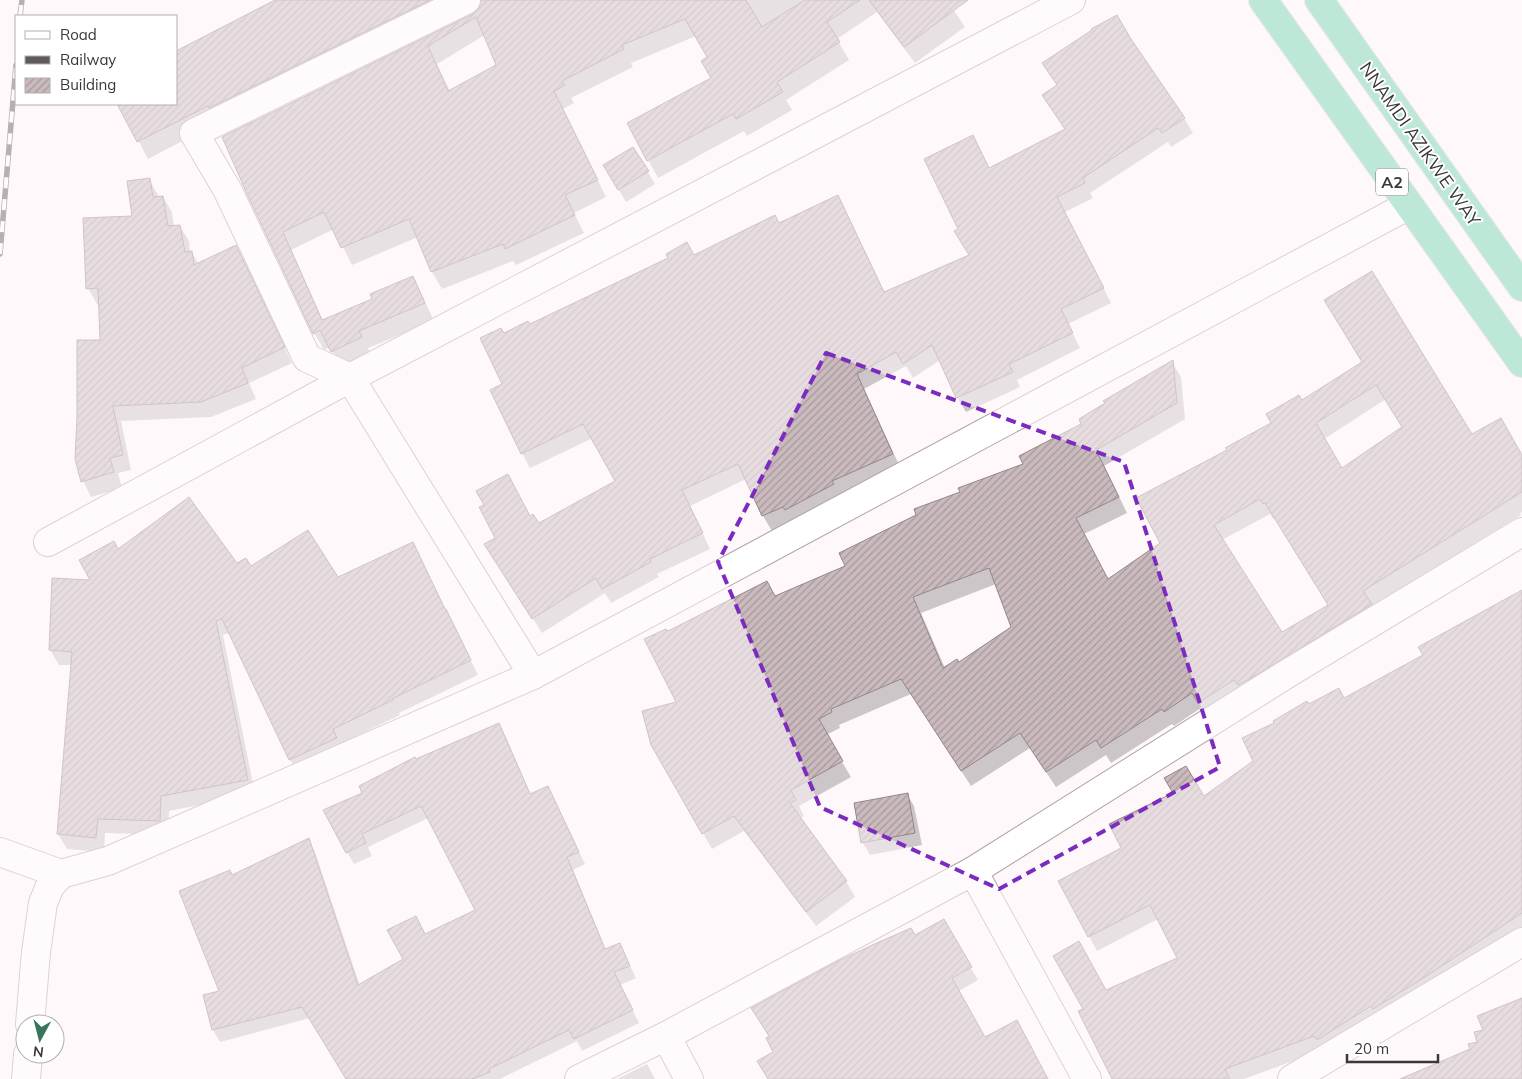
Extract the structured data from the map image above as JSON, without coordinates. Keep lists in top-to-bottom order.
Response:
{
  "streets": {
    "highway": ["NNAMDI AZIKWE WAY", "A2"]
  },
  "legend": ["Road", "Railway", "Building"],
  "scale_bar": "20 m",
  "north": "bottom"
}
